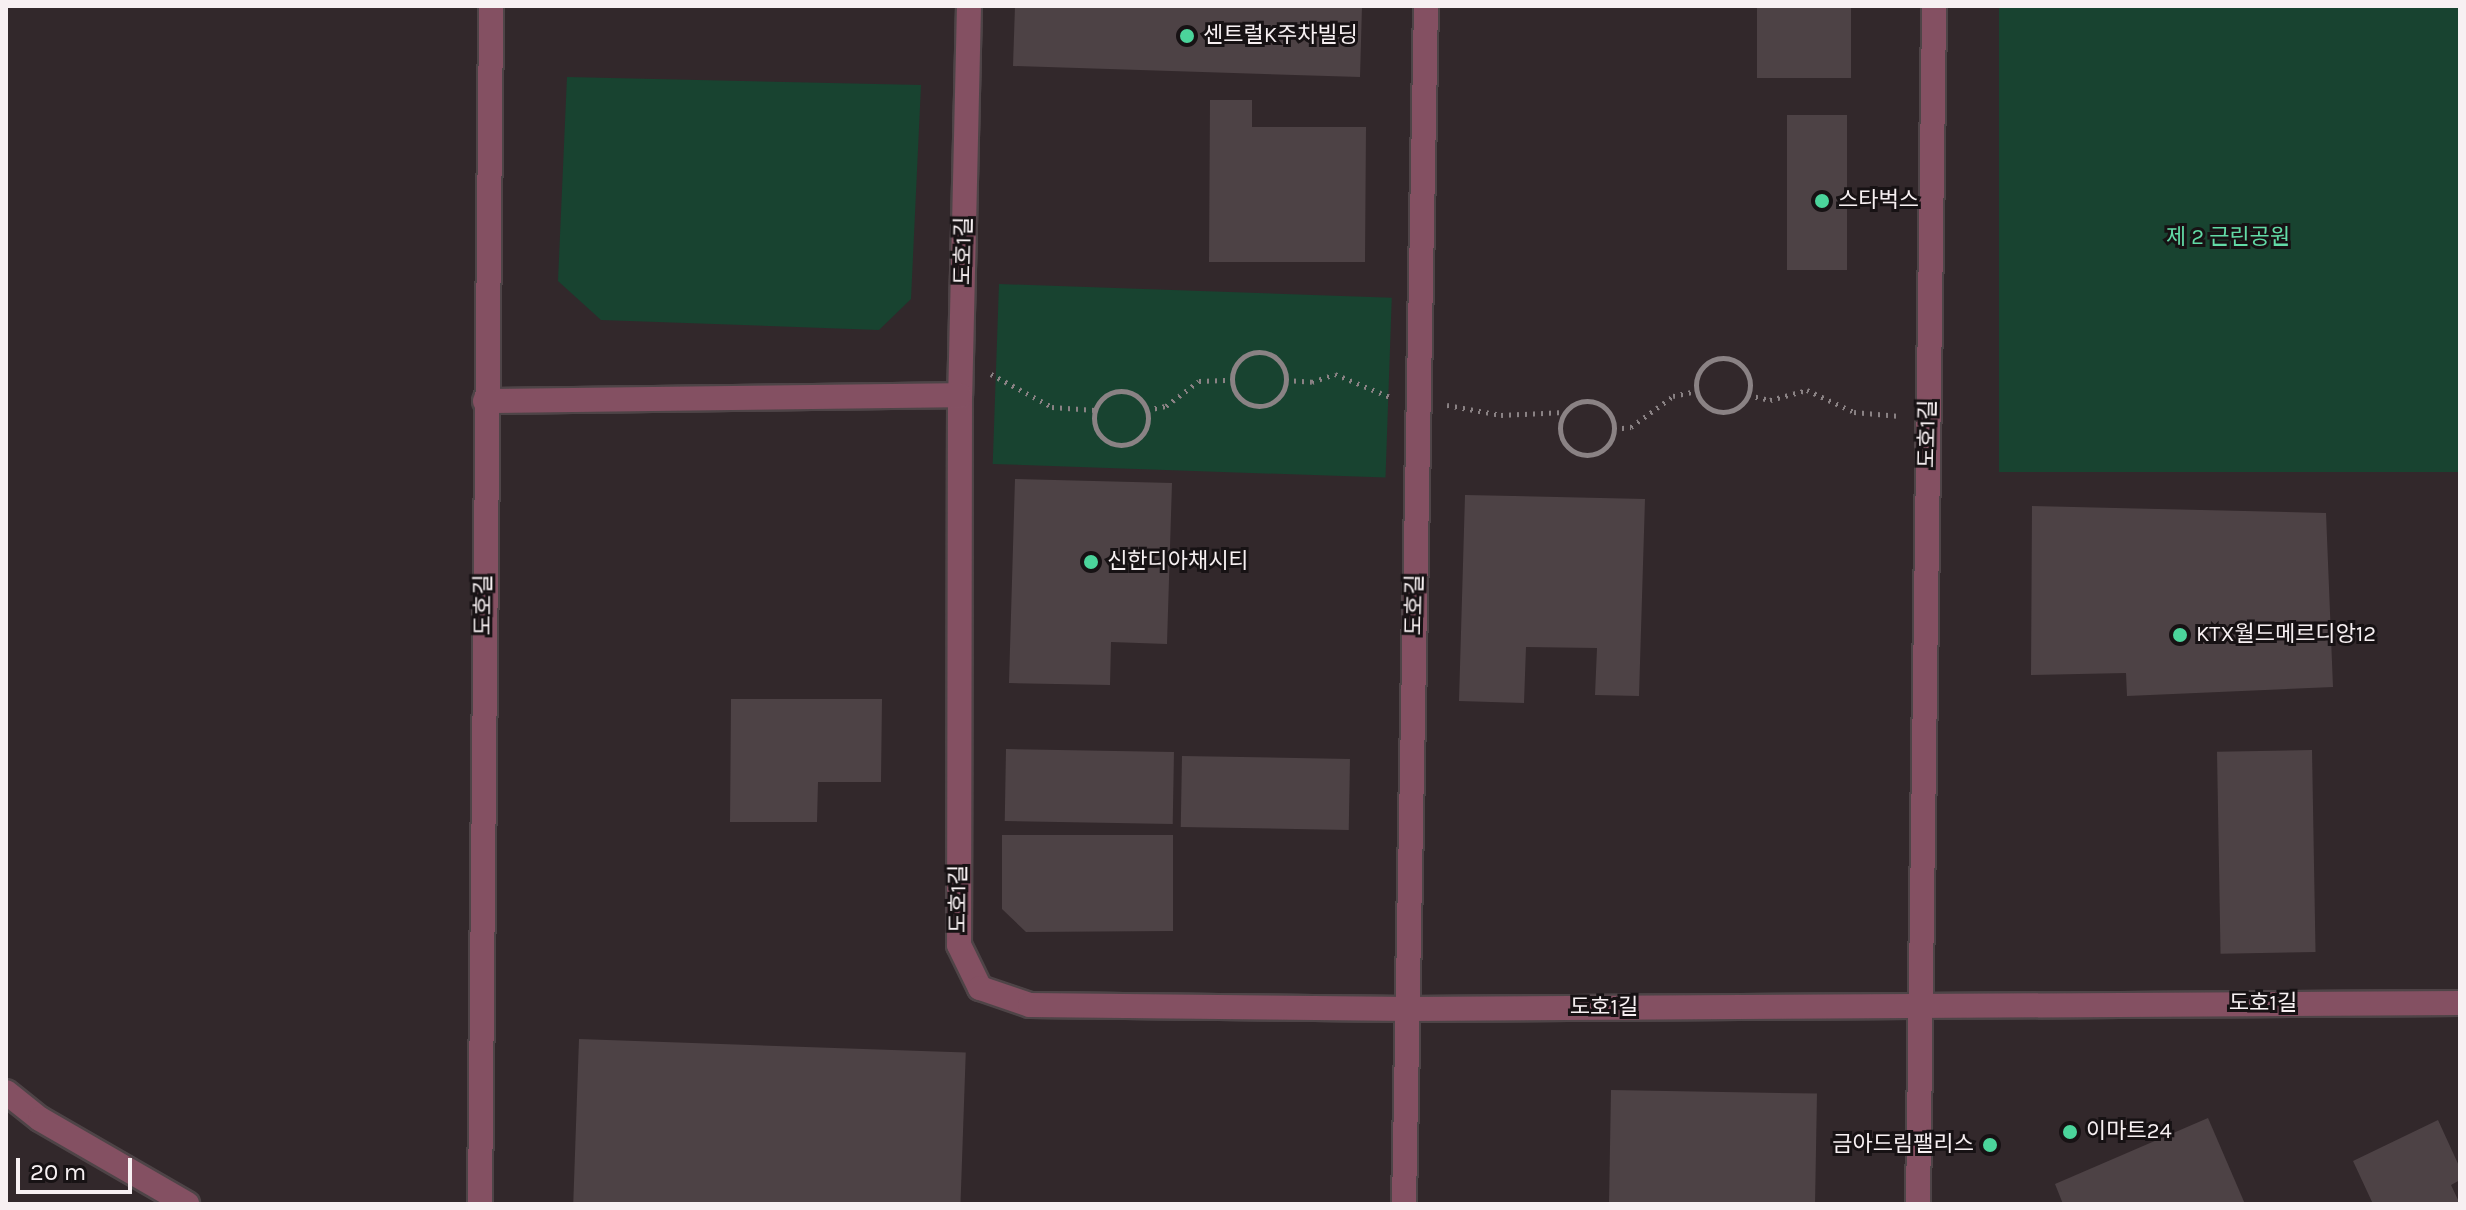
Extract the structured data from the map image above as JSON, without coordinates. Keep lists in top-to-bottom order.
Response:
{
  "streets": {
    "street": ["도호1길", "도호길"]
  },
  "crossings": [
    ["도호1길", "도호길"]
  ],
  "parks": ["제 2 근린공원"],
  "places": [
    "센트럴K주차빌딩",
    "스타벅스",
    "신한디아채시티",
    "KTX월드메르디앙12",
    "이마트24",
    "금아드림팰리스"
  ],
  "scale_bar": "20 m"
}
